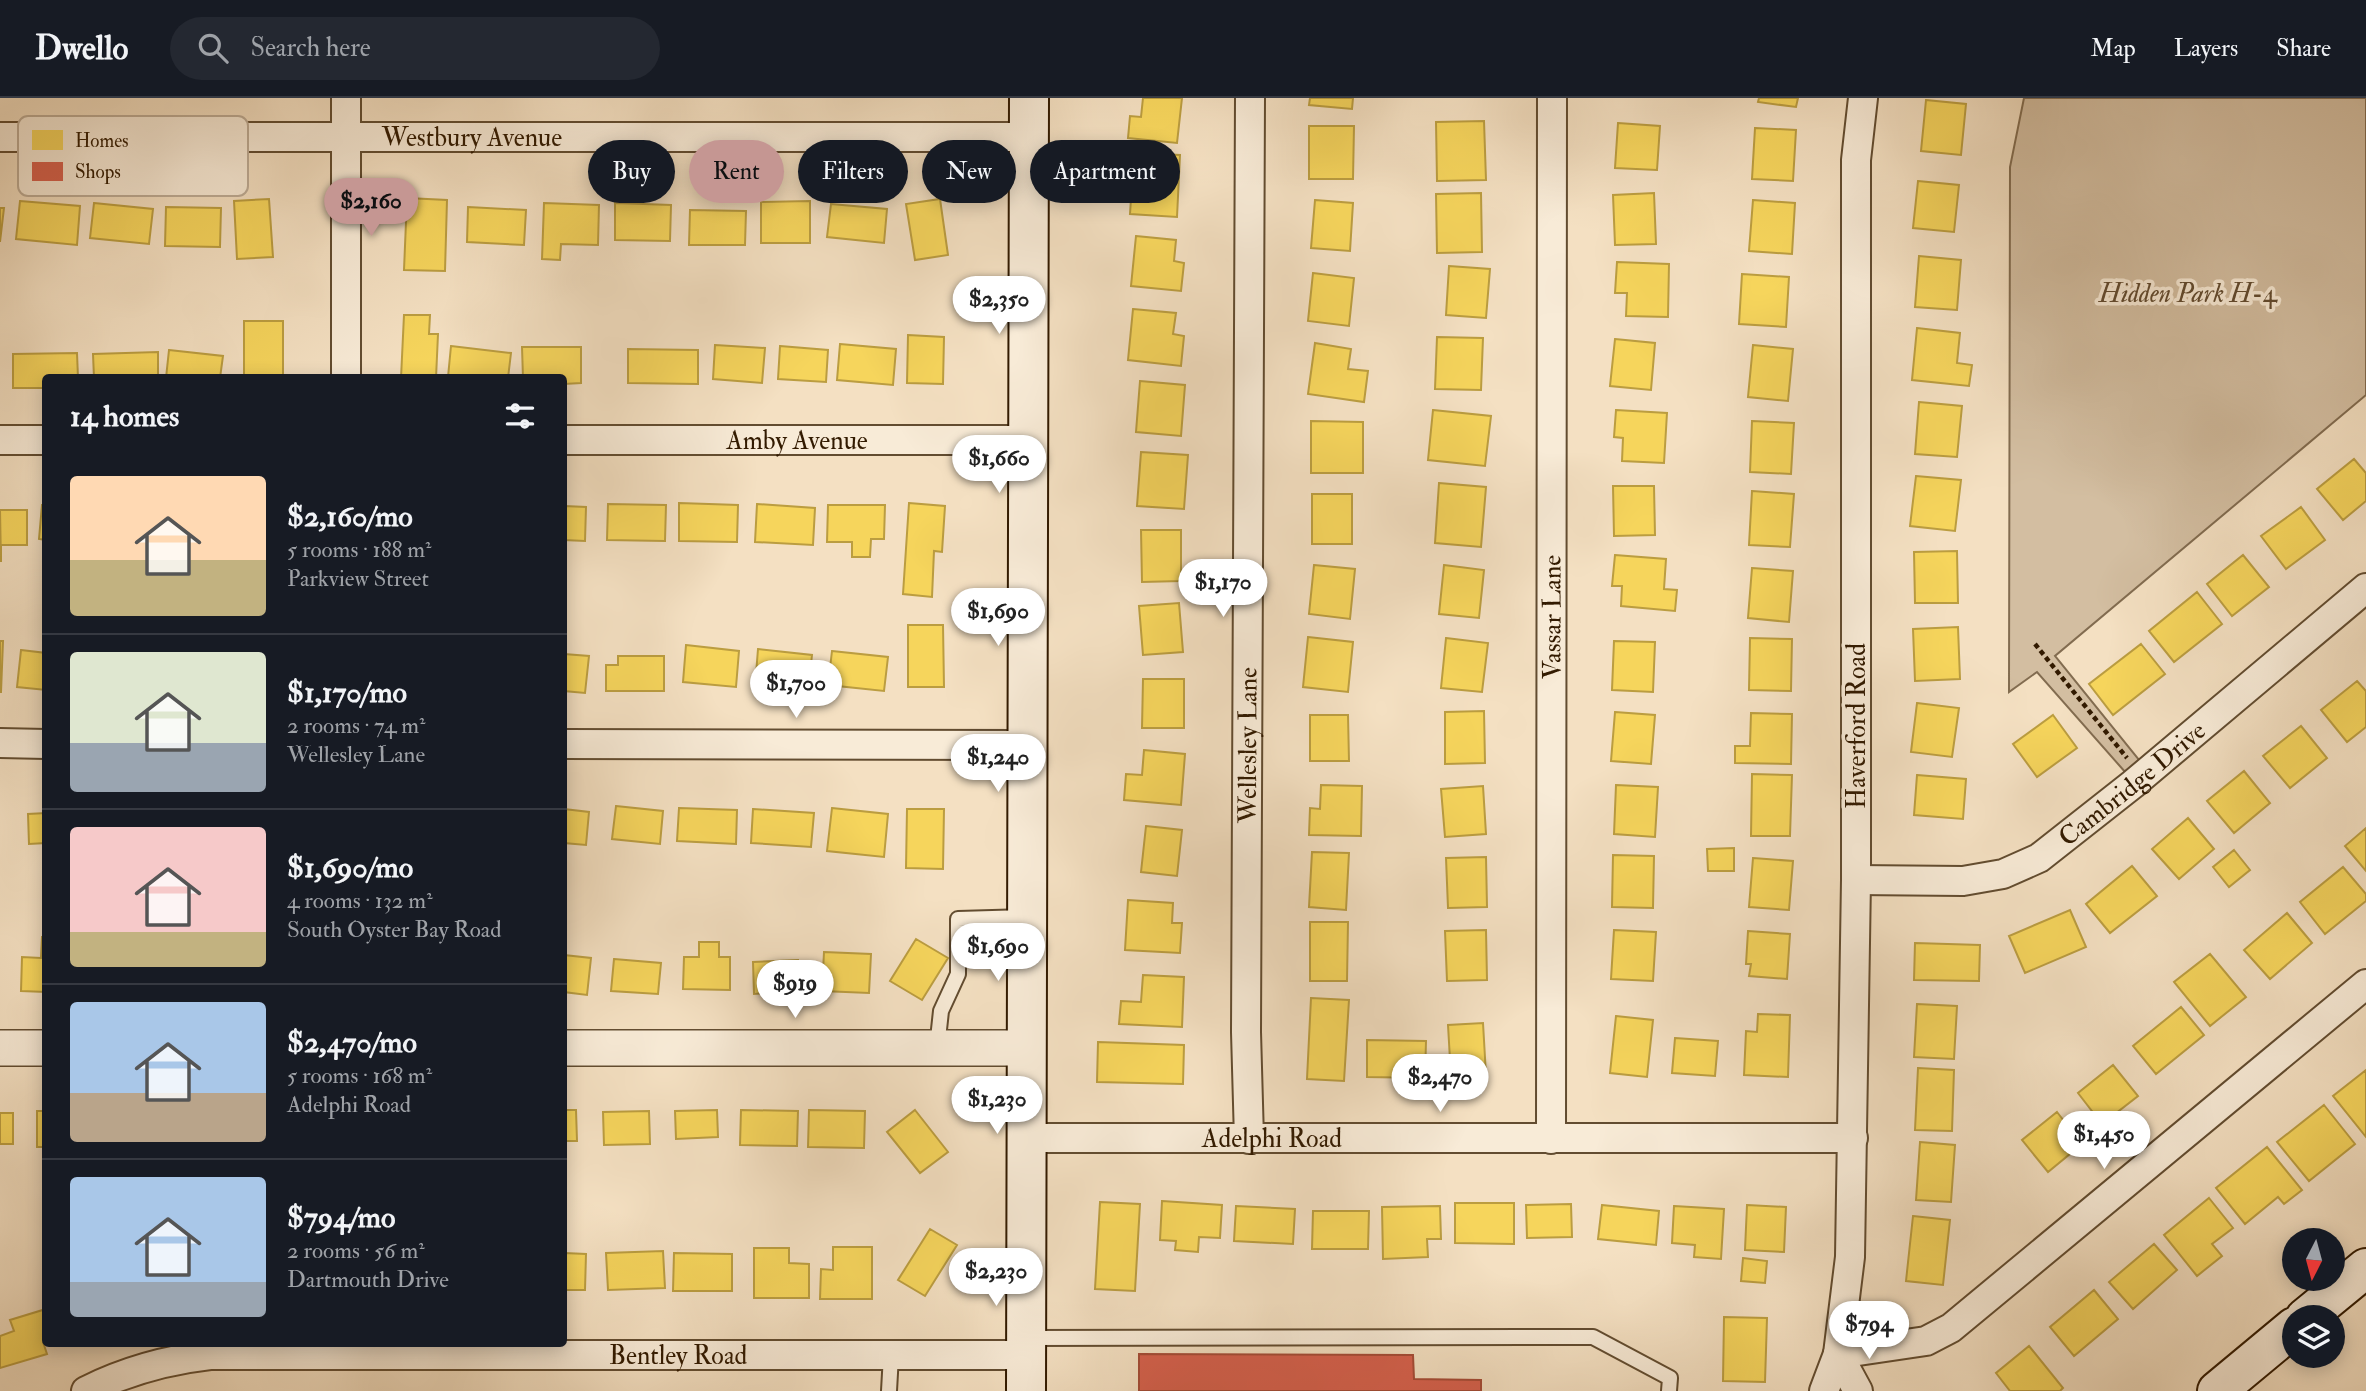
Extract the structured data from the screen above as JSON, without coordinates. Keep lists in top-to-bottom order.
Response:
{
  "streets": {
    "street": [
      "Westbury Avenue",
      "Amby Avenue",
      "Vassar Lane",
      "Haverford Road",
      "Wellesley Lane",
      "Cambridge Drive",
      "Adelphi Road",
      "Bentley Road"
    ]
  },
  "crossings": [
    ["Vassar Lane", "Adelphi Road"],
    ["Haverford Road", "Cambridge Drive"],
    ["Haverford Road", "Adelphi Road"],
    ["Wellesley Lane", "Adelphi Road"]
  ],
  "parks": ["Hidden Park H-4"],
  "legend": ["Homes", "Shops"],
  "north": "bottom",
  "page": {
    "header": "Dwello",
    "search": "Search here",
    "nav": ["Map", "Layers", "Share"],
    "chip": [
      "Buy",
      "Rent",
      "Filters",
      "New",
      "Apartment"
    ],
    "price": [
      "$2,160",
      "$2,350",
      "$1,660",
      "$1,170",
      "$1,690",
      "$1,700",
      "$1,240",
      "$1,690",
      "$919",
      "$2,470",
      "$1,230",
      "$1,450",
      "$2,230",
      "$794"
    ],
    "heading": "14 homes",
    "list": [
      {
        "name": "$2,160/mo",
        "note": "5 rooms · 188 m² · Parkview Street"
      },
      {
        "name": "$1,170/mo",
        "note": "2 rooms · 74 m² · Wellesley Lane"
      },
      {
        "name": "$1,690/mo",
        "note": "4 rooms · 132 m² · South Oyster Bay Road"
      },
      {
        "name": "$2,470/mo",
        "note": "5 rooms · 168 m² · Adelphi Road"
      },
      {
        "name": "$794/mo",
        "note": "2 rooms · 56 m² · Dartmouth Drive"
      }
    ]
  }
}
